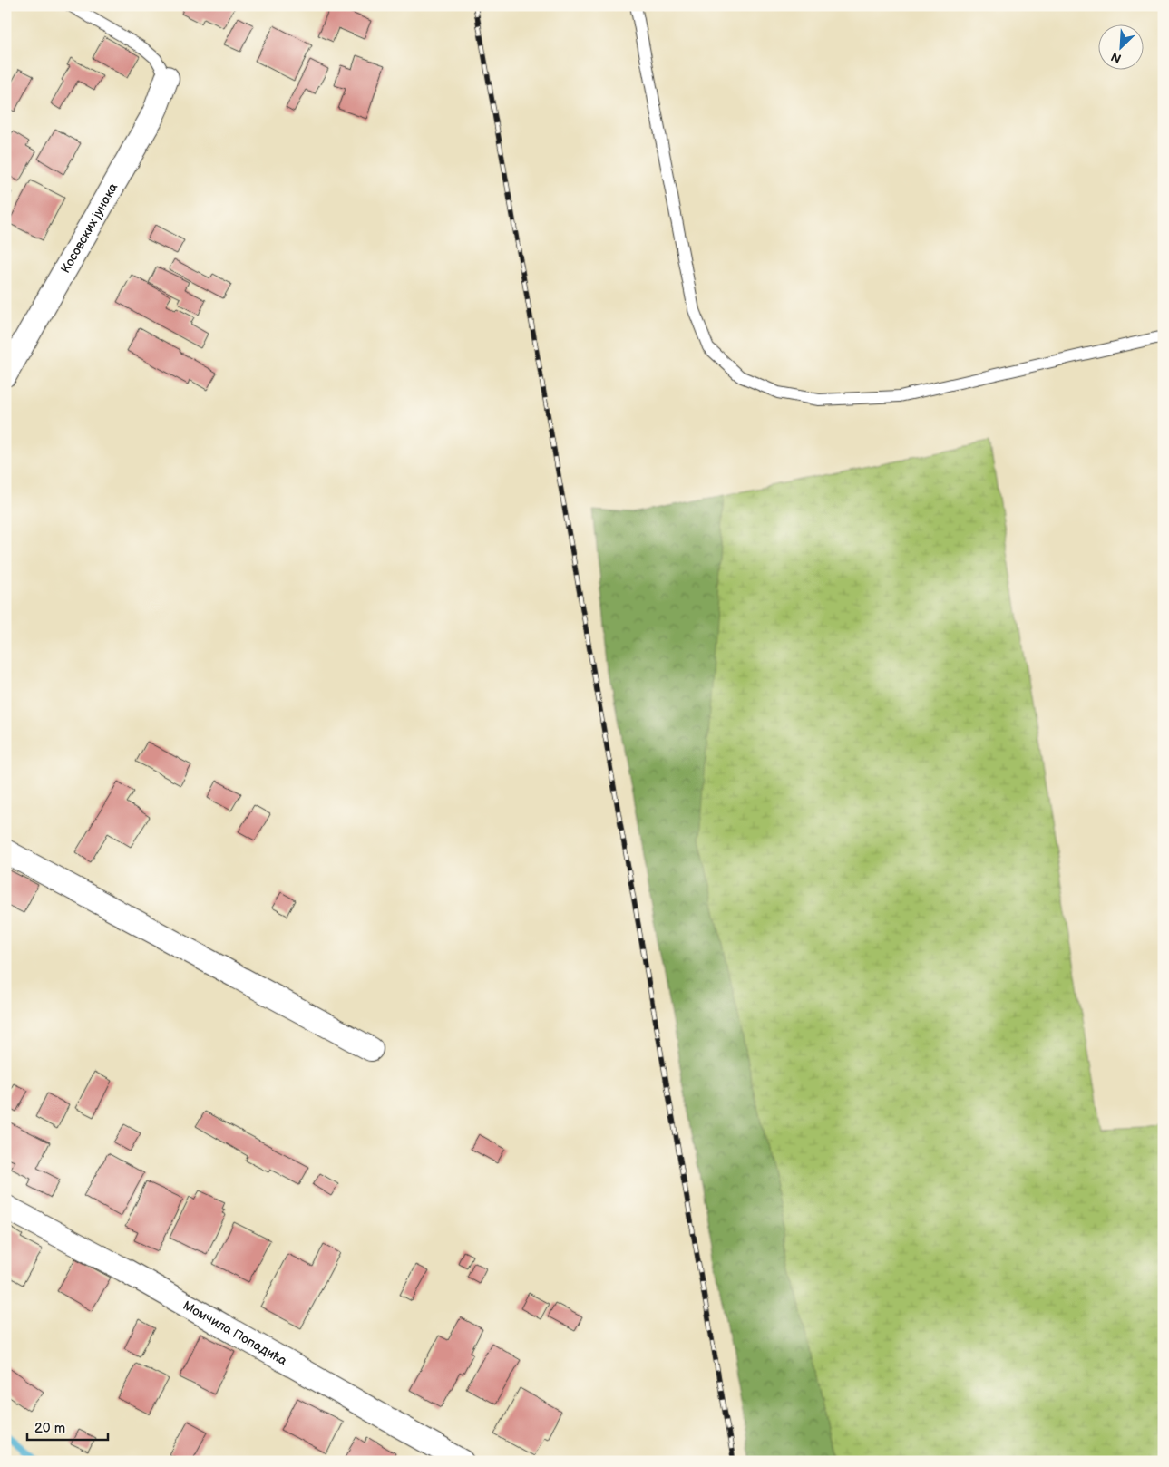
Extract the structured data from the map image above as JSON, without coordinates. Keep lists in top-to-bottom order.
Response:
{
  "streets": {
    "street": ["Косовских јунака", "Момчила Попадића"]
  },
  "scale_bar": "20 m",
  "north": "bottom left"
}
